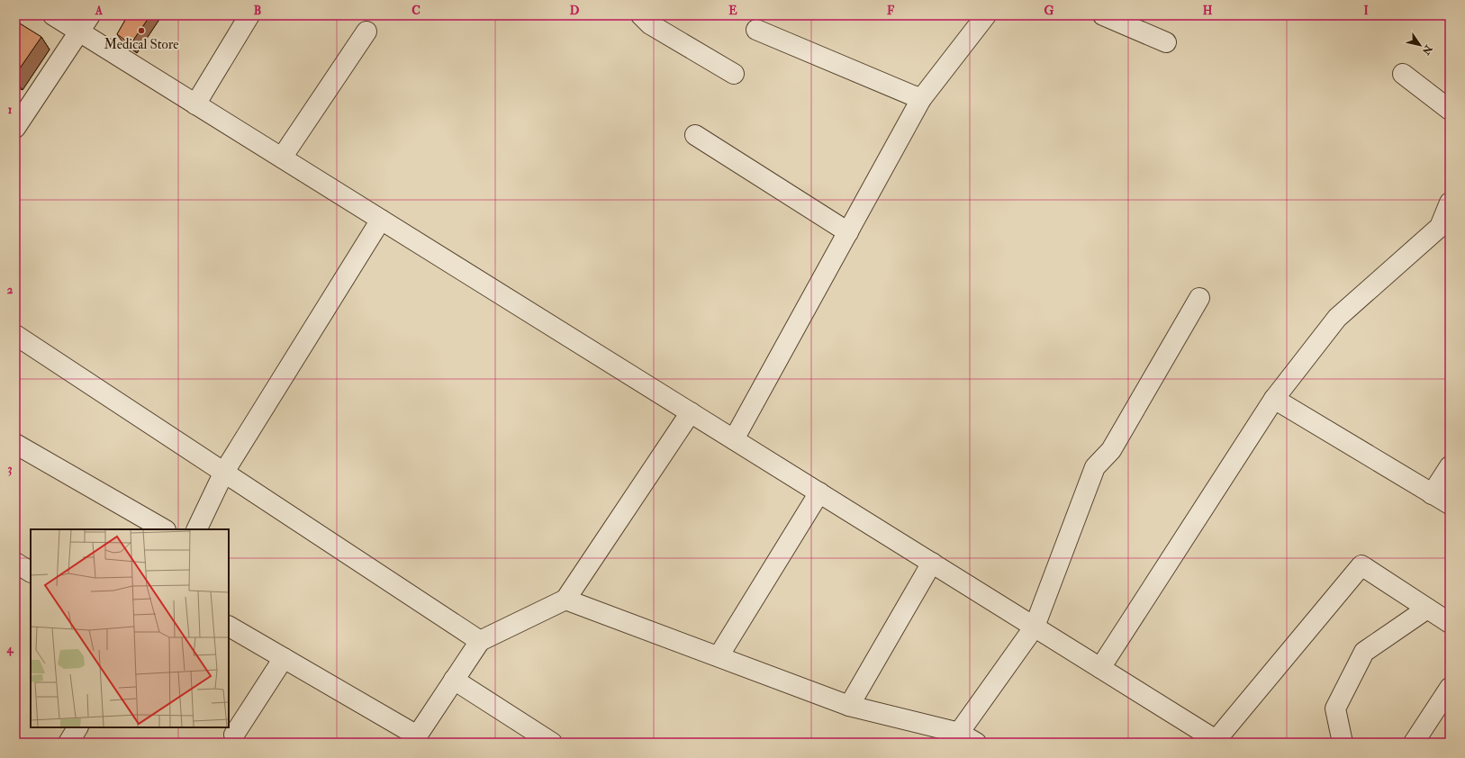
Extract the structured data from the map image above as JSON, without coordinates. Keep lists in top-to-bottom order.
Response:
{
  "places": ["Medical Store"],
  "north": "bottom right",
  "grid": {
    "columns": [
      "A",
      "B",
      "C",
      "D",
      "E",
      "F",
      "G",
      "H",
      "I"
    ],
    "rows": [
      "1",
      "2",
      "3",
      "4"
    ]
  }
}
